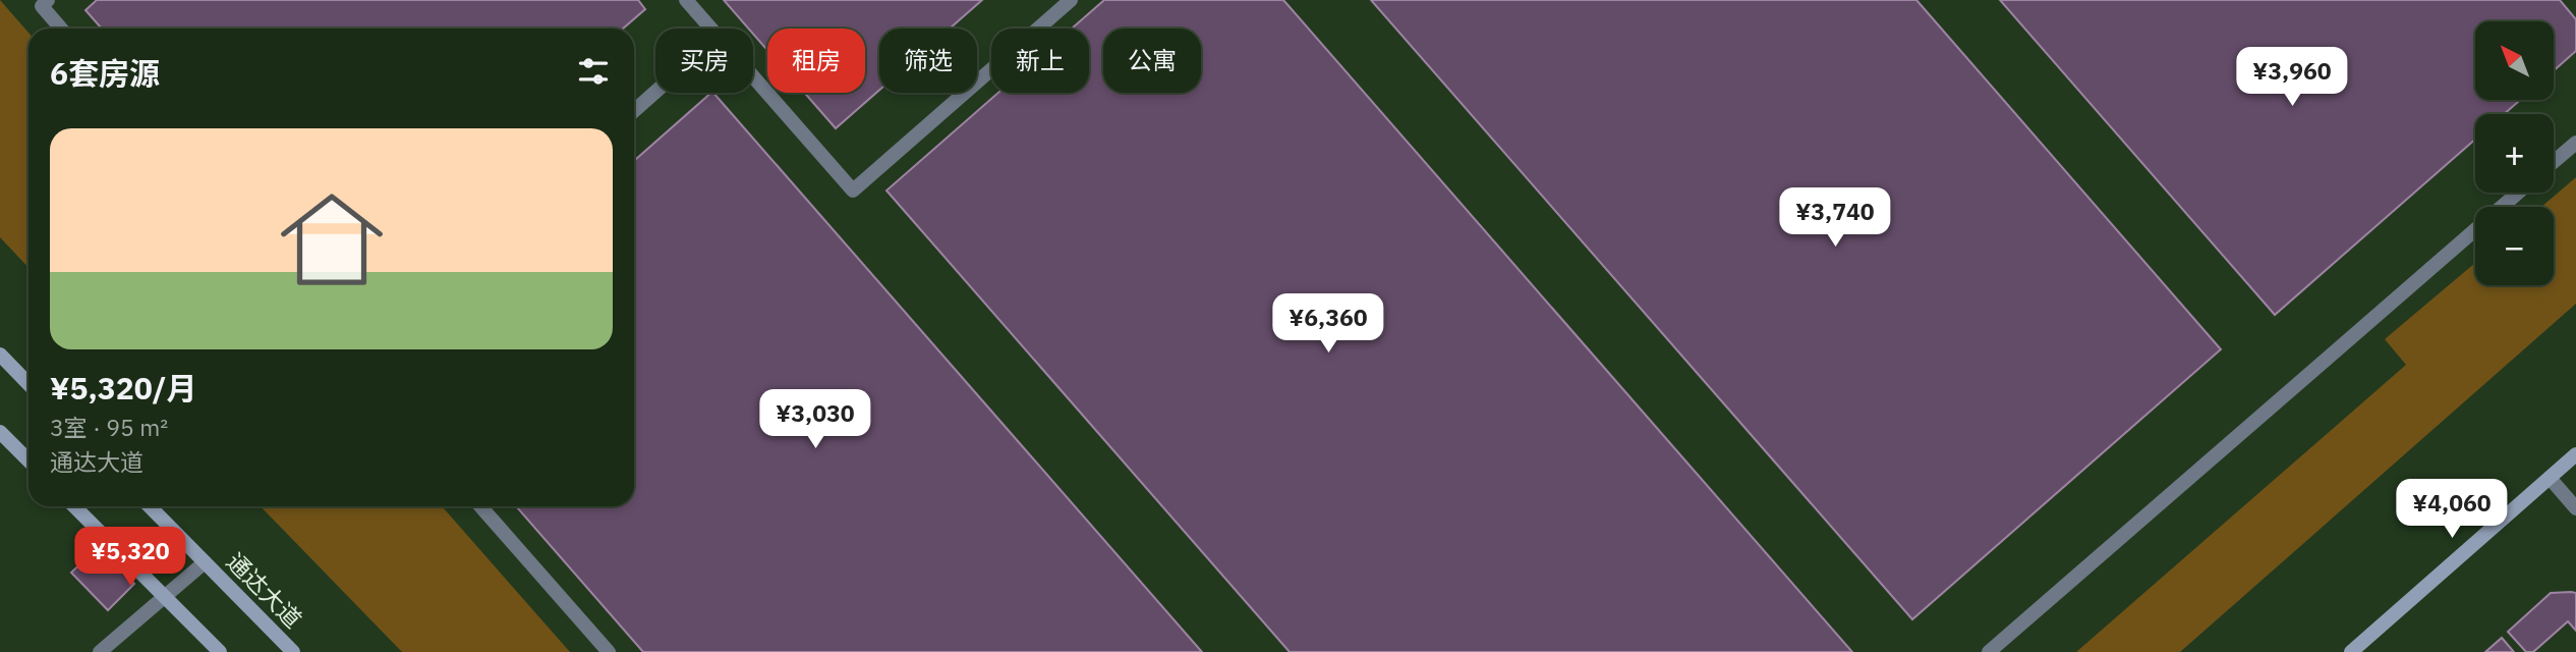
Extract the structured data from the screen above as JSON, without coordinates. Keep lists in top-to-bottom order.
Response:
{
  "streets": {
    "main road": ["通达大道"]
  },
  "north": "top left",
  "page": {
    "map_buttons": ["+", "−"],
    "chip": [
      "买房",
      "租房",
      "筛选",
      "新上",
      "公寓"
    ],
    "heading": "6套房源",
    "price": [
      "¥3,960",
      "¥3,740",
      "¥6,360",
      "¥3,030",
      "¥4,060",
      "¥5,320"
    ],
    "list": [
      {
        "name": "¥5,320/月",
        "note": "3室 · 95 m² · 通达大道"
      }
    ]
  }
}
